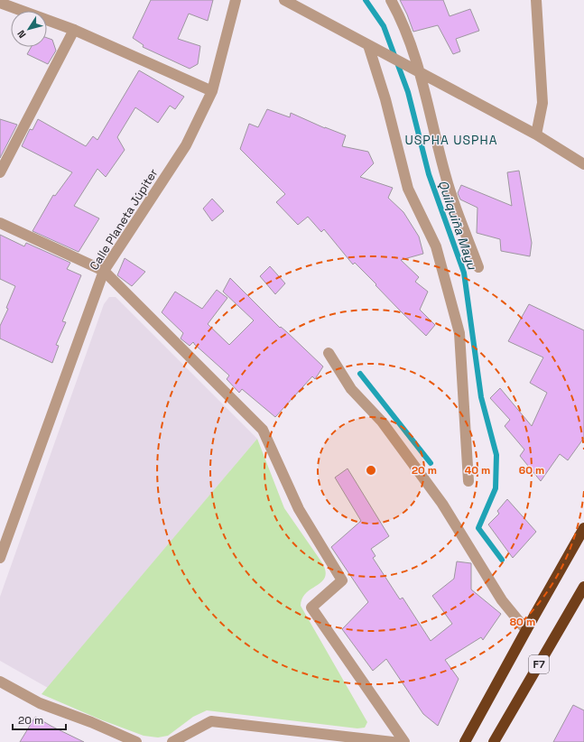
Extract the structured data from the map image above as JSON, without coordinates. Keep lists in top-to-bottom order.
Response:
{
  "streets": {
    "highway": ["F7"],
    "street": ["Calle Planeta Júpiter"]
  },
  "districts": ["USPHA USPHA"],
  "water": ["Quilquiña Mayu"],
  "scale_bar": "20 m",
  "north": "bottom left",
  "rings": [
    "20 m",
    "40 m",
    "60 m",
    "80 m"
  ]
}
